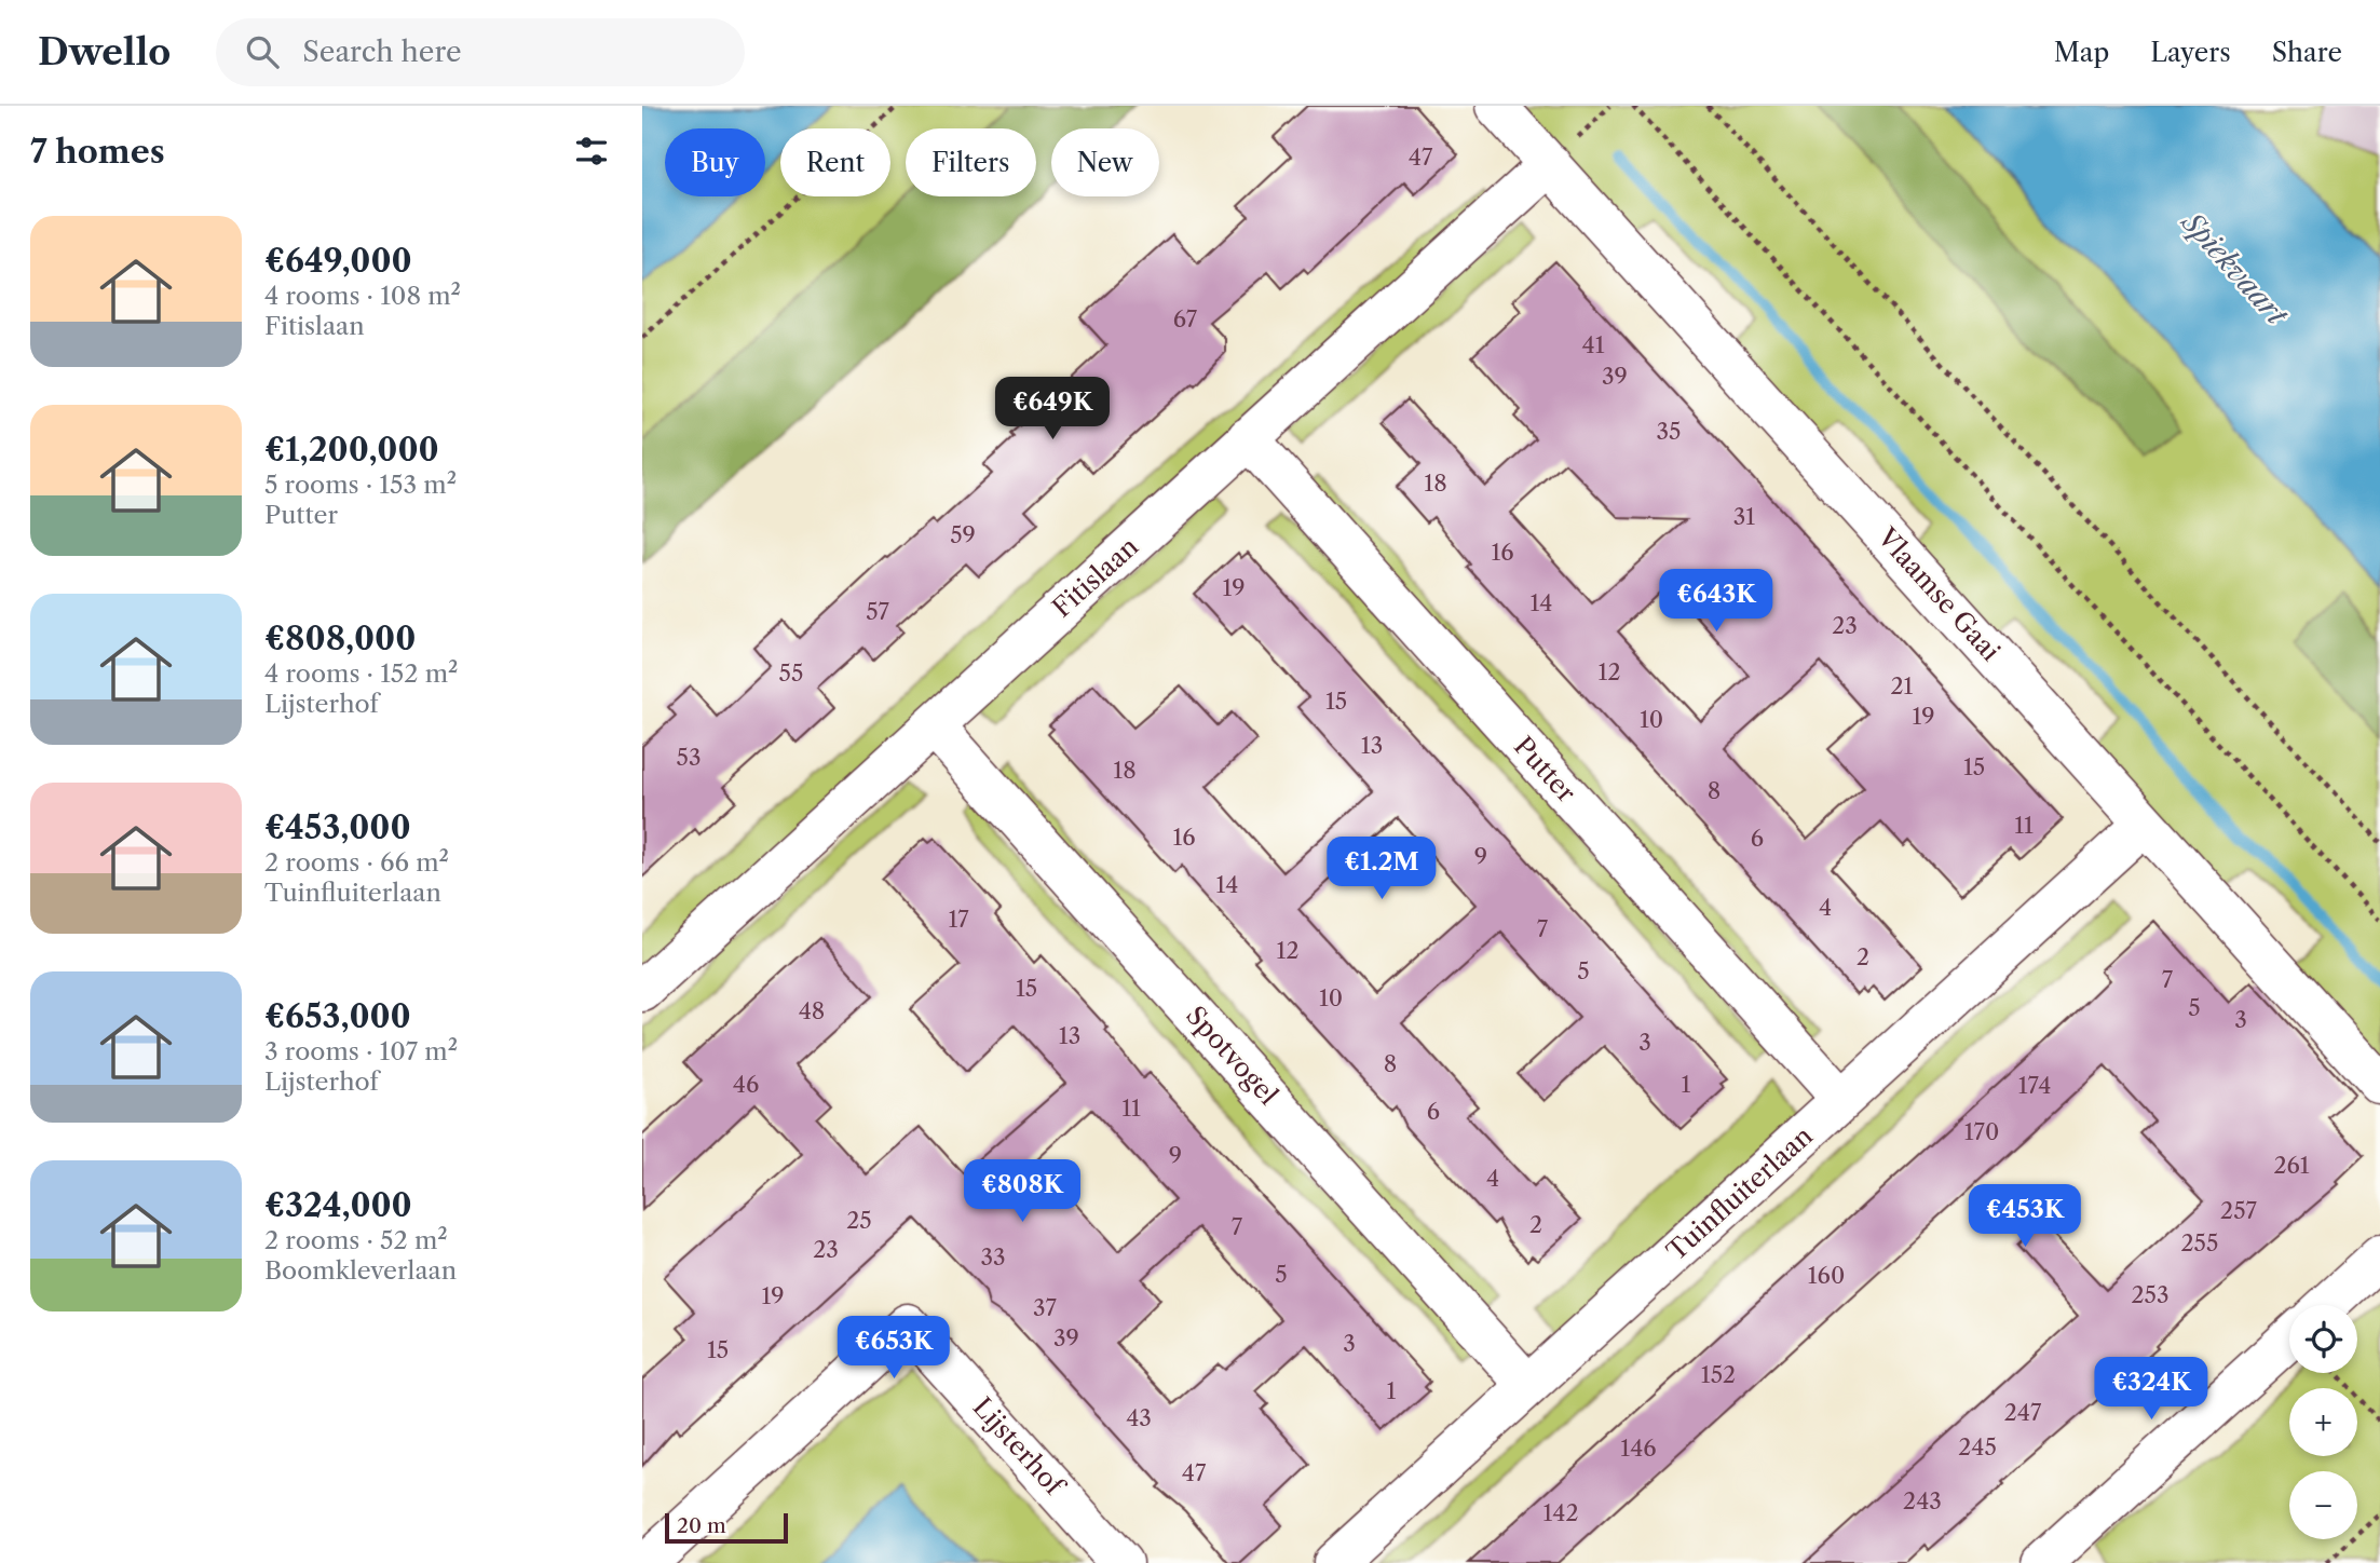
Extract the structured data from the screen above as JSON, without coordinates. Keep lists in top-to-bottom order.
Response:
{
  "streets": {
    "street": [
      "Fitislaan",
      "Vlaamse Gaai",
      "Putter",
      "Spotvogel",
      "Tuinfluiterlaan",
      "Lijsterhof"
    ]
  },
  "crossings": [
    ["Fitislaan", "Vlaamse Gaai"],
    ["Fitislaan", "Putter"],
    ["Fitislaan", "Spotvogel"],
    ["Vlaamse Gaai", "Tuinfluiterlaan"],
    ["Putter", "Tuinfluiterlaan"],
    ["Spotvogel", "Tuinfluiterlaan"]
  ],
  "water": ["Spiekvaart"],
  "house_numbers": [
    "47",
    "67",
    "41",
    "39",
    "35",
    "18",
    "31",
    "59",
    "16",
    "19",
    "14",
    "57",
    "23",
    "12",
    "55",
    "21",
    "15",
    "19",
    "10",
    "13",
    "53",
    "15",
    "18",
    "8",
    "11",
    "16",
    "6",
    "9",
    "14",
    "4",
    "17",
    "7",
    "12",
    "2",
    "5",
    "7",
    "15",
    "10",
    "5",
    "48",
    "3",
    "13",
    "3",
    "8",
    "46",
    "1",
    "174",
    "11",
    "6",
    "170",
    "9",
    "261",
    "4",
    "257",
    "25",
    "2",
    "7",
    "255",
    "23",
    "33",
    "5",
    "160",
    "253",
    "19",
    "37",
    "39",
    "3",
    "15",
    "152",
    "1",
    "247",
    "43",
    "245",
    "146",
    "47",
    "243",
    "142"
  ],
  "scale_bar": "20 m",
  "page": {
    "header": "Dwello",
    "search": "Search here",
    "nav": ["Map", "Layers", "Share"],
    "heading": "7 homes",
    "chip": [
      "Buy",
      "Rent",
      "Filters",
      "New"
    ],
    "list": [
      {
        "name": "€649,000",
        "note": "4 rooms · 108 m² · Fitislaan"
      },
      {
        "name": "€1,200,000",
        "note": "5 rooms · 153 m² · Putter"
      },
      {
        "name": "€808,000",
        "note": "4 rooms · 152 m² · Lijsterhof"
      },
      {
        "name": "€453,000",
        "note": "2 rooms · 66 m² · Tuinfluiterlaan"
      },
      {
        "name": "€653,000",
        "note": "3 rooms · 107 m² · Lijsterhof"
      },
      {
        "name": "€324,000",
        "note": "2 rooms · 52 m² · Boomkleverlaan"
      }
    ],
    "price": [
      "€649K",
      "€643K",
      "€1.2M",
      "€808K",
      "€453K",
      "€653K",
      "€324K"
    ],
    "map_buttons": ["+", "−"],
    "scale": "20 m"
  }
}
